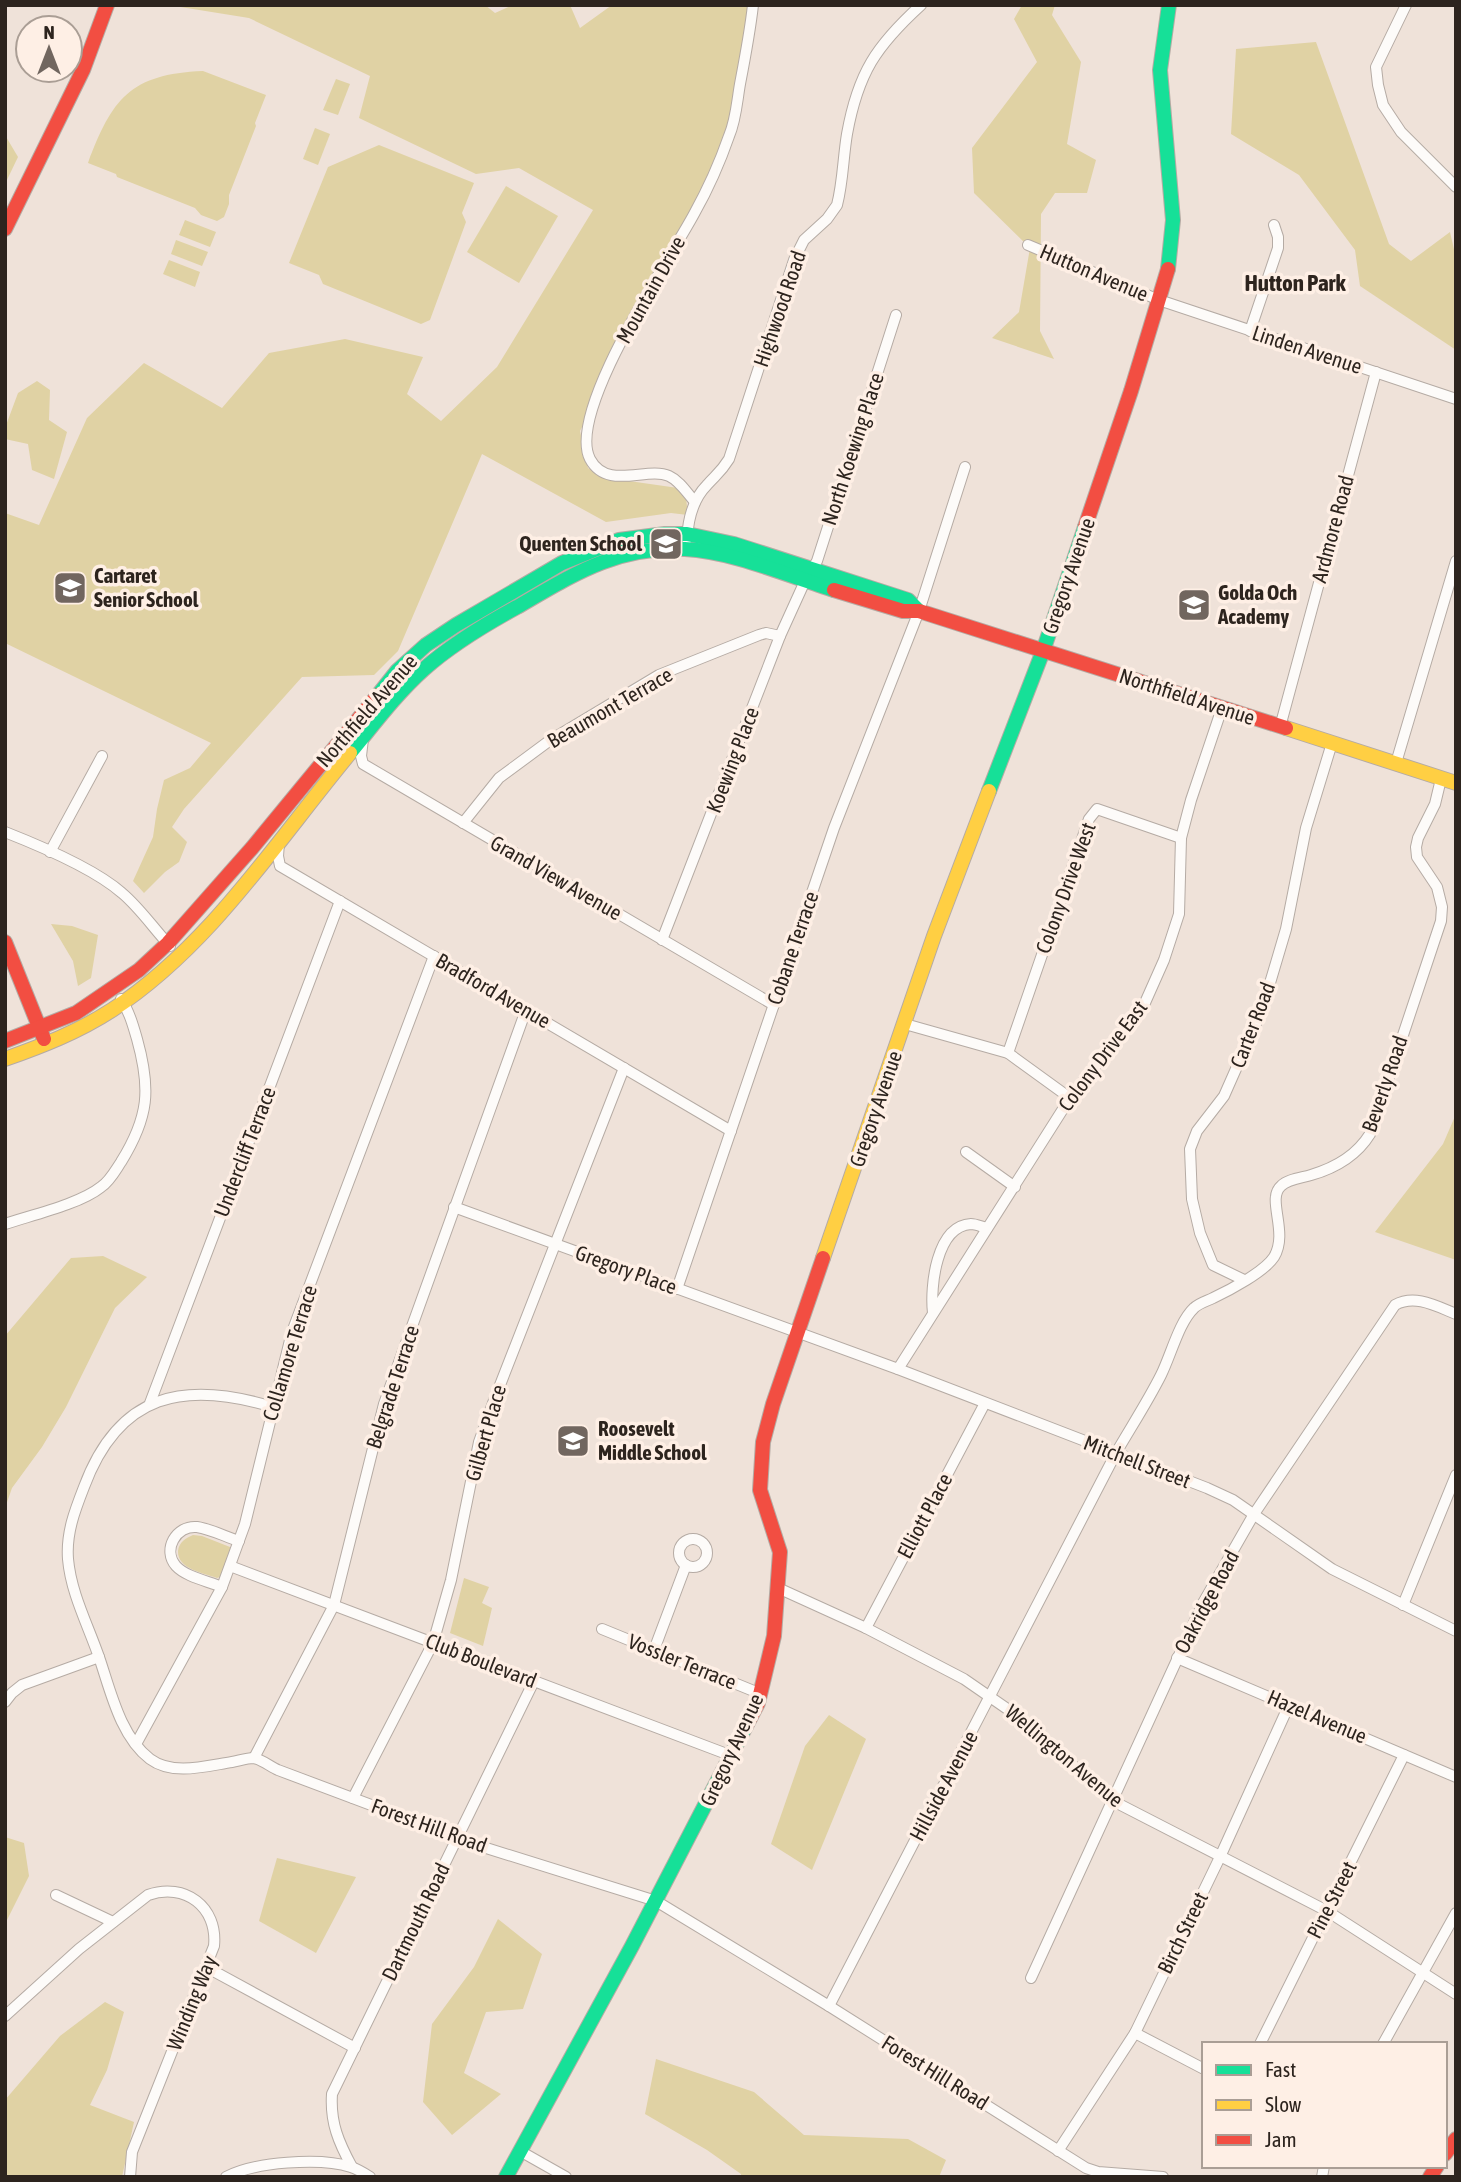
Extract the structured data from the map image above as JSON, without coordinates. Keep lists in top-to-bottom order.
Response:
{
  "streets": {
    "main road": ["Gregory Avenue", "Northfield Avenue"],
    "street": [
      "Hutton Avenue",
      "Mountain Drive",
      "Highwood Road",
      "Linden Avenue",
      "North Koewing Place",
      "Ardmore Road",
      "Beaumont Terrace",
      "Koewing Place",
      "Grand View Avenue",
      "Colony Drive West",
      "Cobane Terrace",
      "Bradford Avenue",
      "Carter Road",
      "Colony Drive East",
      "Beverly Road",
      "Undercliff Terrace",
      "Gregory Place",
      "Collamore Terrace",
      "Belgrade Terrace",
      "Gilbert Place",
      "Mitchell Street",
      "Elliott Place",
      "Oakridge Road",
      "Club Boulevard",
      "Vossler Terrace",
      "Hazel Avenue",
      "Wellington Avenue",
      "Hillside Avenue",
      "Forest Hill Road",
      "Pine Street",
      "Dartmouth Road",
      "Birch Street",
      "Winding Way"
    ]
  },
  "crossings": [
    ["Hutton Avenue", "Linden Avenue"],
    ["Hutton Avenue", "Gregory Avenue"],
    ["Mountain Drive", "Highwood Road"],
    ["Highwood Road", "Northfield Avenue"],
    ["Linden Avenue", "Ardmore Road"],
    ["Linden Avenue", "Gregory Avenue"],
    ["North Koewing Place", "Northfield Avenue"],
    ["North Koewing Place", "Koewing Place"],
    ["Ardmore Road", "Northfield Avenue"],
    ["Gregory Avenue", "Northfield Avenue"],
    ["Gregory Avenue", "Gregory Place"],
    ["Gregory Avenue", "Mitchell Street"],
    ["Gregory Avenue", "Club Boulevard"],
    ["Gregory Avenue", "Vossler Terrace"],
    ["Gregory Avenue", "Wellington Avenue"],
    ["Gregory Avenue", "Forest Hill Road"],
    ["Northfield Avenue", "Koewing Place"],
    ["Northfield Avenue", "Grand View Avenue"],
    ["Northfield Avenue", "Cobane Terrace"],
    ["Northfield Avenue", "Bradford Avenue"],
    ["Northfield Avenue", "Carter Road"],
    ["Northfield Avenue", "Colony Drive East"],
    ["Northfield Avenue", "Beverly Road"],
    ["Beaumont Terrace", "Koewing Place"],
    ["Beaumont Terrace", "Grand View Avenue"],
    ["Koewing Place", "Grand View Avenue"],
    ["Grand View Avenue", "Cobane Terrace"],
    ["Colony Drive West", "Colony Drive East"],
    ["Cobane Terrace", "Bradford Avenue"],
    ["Cobane Terrace", "Gregory Place"],
    ["Bradford Avenue", "Undercliff Terrace"],
    ["Bradford Avenue", "Collamore Terrace"],
    ["Bradford Avenue", "Belgrade Terrace"],
    ["Bradford Avenue", "Gilbert Place"],
    ["Carter Road", "Beverly Road"],
    ["Colony Drive East", "Mitchell Street"],
    ["Beverly Road", "Mitchell Street"],
    ["Beverly Road", "Hillside Avenue"],
    ["Gregory Place", "Belgrade Terrace"],
    ["Gregory Place", "Gilbert Place"],
    ["Gregory Place", "Mitchell Street"],
    ["Collamore Terrace", "Club Boulevard"],
    ["Belgrade Terrace", "Club Boulevard"],
    ["Belgrade Terrace", "Forest Hill Road"],
    ["Gilbert Place", "Club Boulevard"],
    ["Gilbert Place", "Forest Hill Road"],
    ["Mitchell Street", "Elliott Place"],
    ["Mitchell Street", "Oakridge Road"],
    ["Mitchell Street", "Hillside Avenue"],
    ["Elliott Place", "Wellington Avenue"],
    ["Oakridge Road", "Hazel Avenue"],
    ["Oakridge Road", "Wellington Avenue"],
    ["Club Boulevard", "Dartmouth Road"],
    ["Hazel Avenue", "Pine Street"],
    ["Hazel Avenue", "Birch Street"],
    ["Wellington Avenue", "Hillside Avenue"],
    ["Wellington Avenue", "Pine Street"],
    ["Wellington Avenue", "Birch Street"],
    ["Hillside Avenue", "Forest Hill Road"],
    ["Forest Hill Road", "Dartmouth Road"],
    ["Forest Hill Road", "Birch Street"]
  ],
  "districts": ["Hutton Park"],
  "places": {
    "school or university": [
      "Quenten School",
      "Cartaret Senior School",
      "Golda Och Academy",
      "Roosevelt Middle School"
    ]
  },
  "legend": ["Fast", "Slow", "Jam"],
  "north": "top"
}
